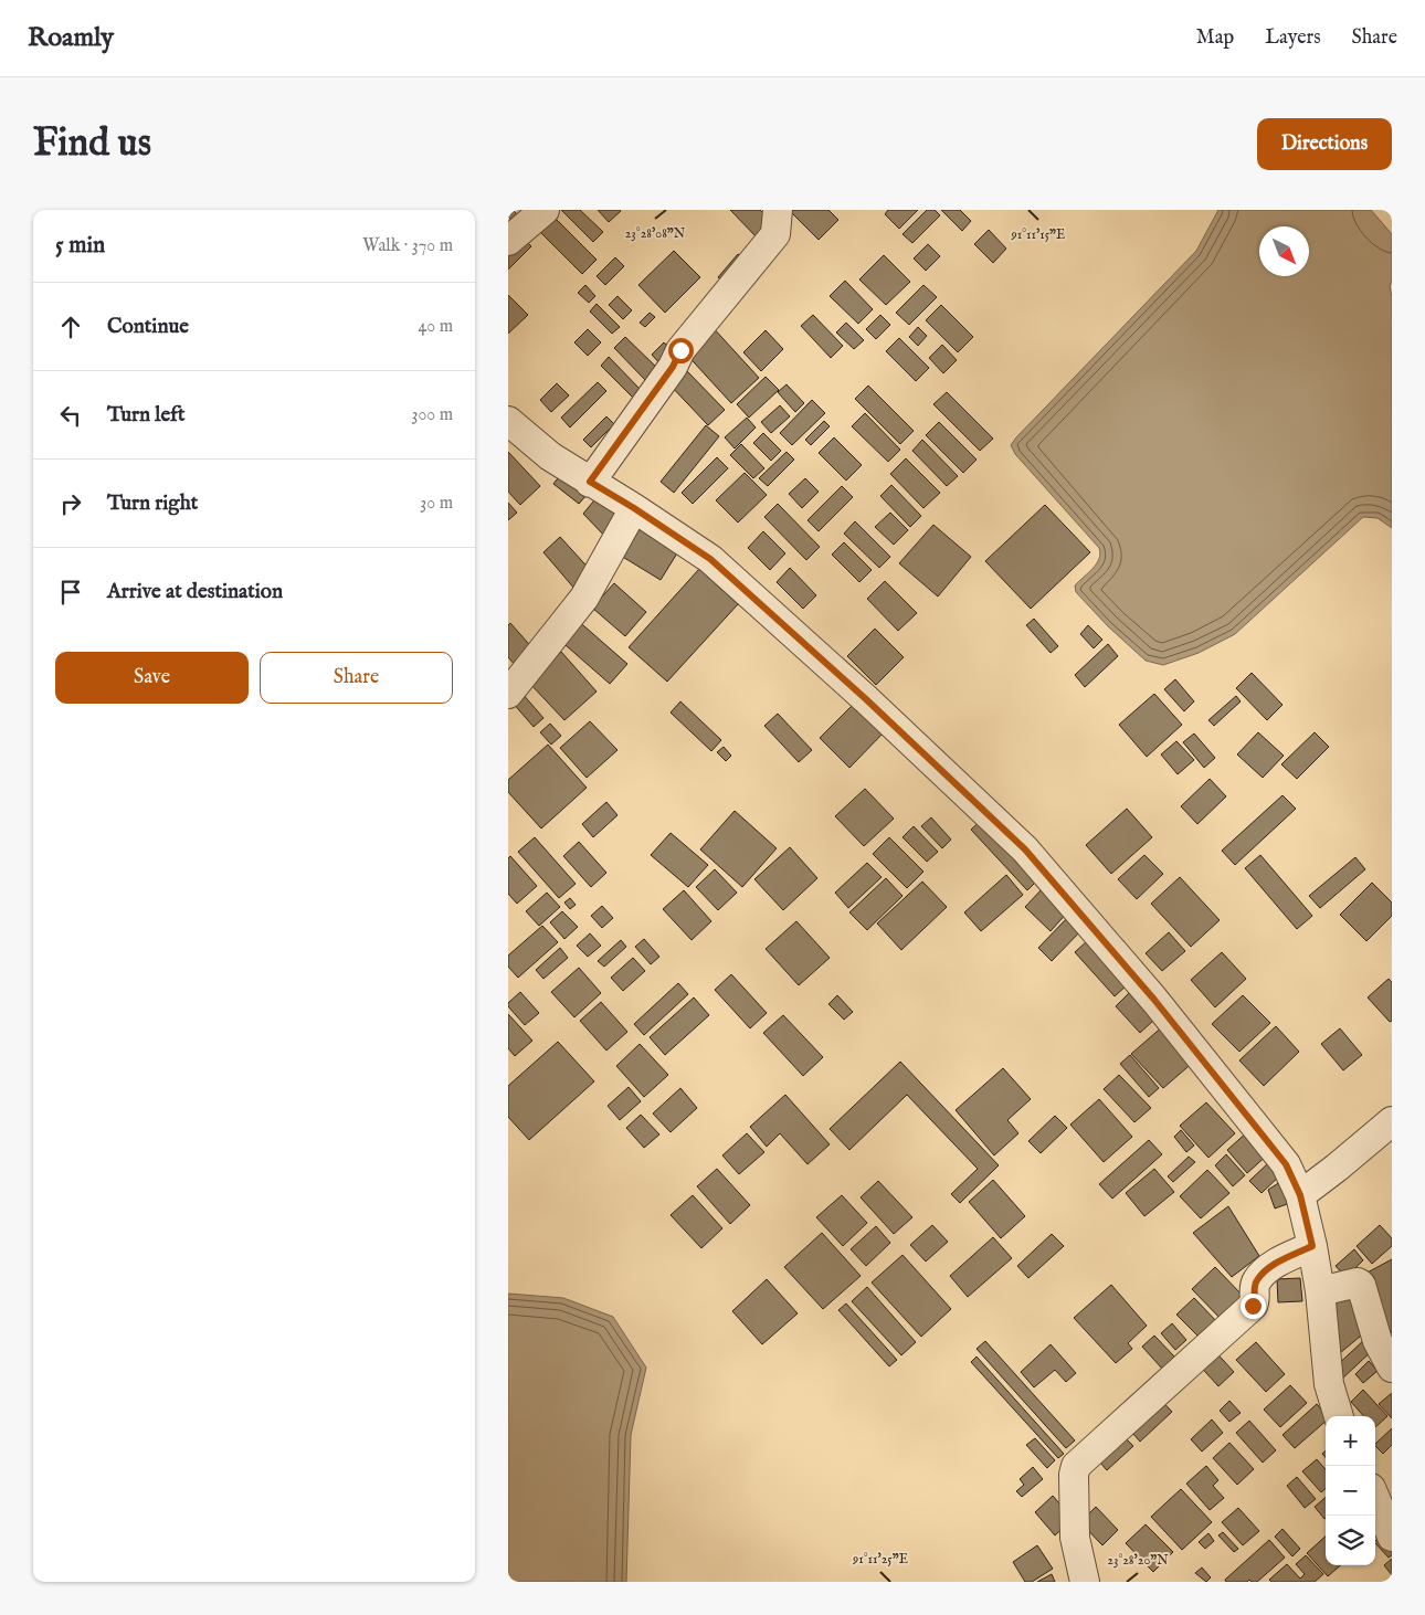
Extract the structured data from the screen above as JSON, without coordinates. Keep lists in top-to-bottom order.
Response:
{
  "north": "bottom right",
  "page": {
    "header": "Roamly",
    "nav": ["Map", "Layers", "Share"],
    "buttons": [
      "Directions",
      ["Save", "Share"]
    ],
    "title": "Find us",
    "heading": ["5 min", "Walk · 370 m"],
    "list": [
      ["Continue", "40 m"],
      ["Turn left", "300 m"],
      ["Turn right", "30 m"],
      "Arrive at destination"
    ],
    "map_buttons": ["+", "−"]
  },
  "coordinates": [
    "23°28'08\"N",
    "91°11'15\"E",
    "91°11'25\"E",
    "23°28'20\"N"
  ]
}
